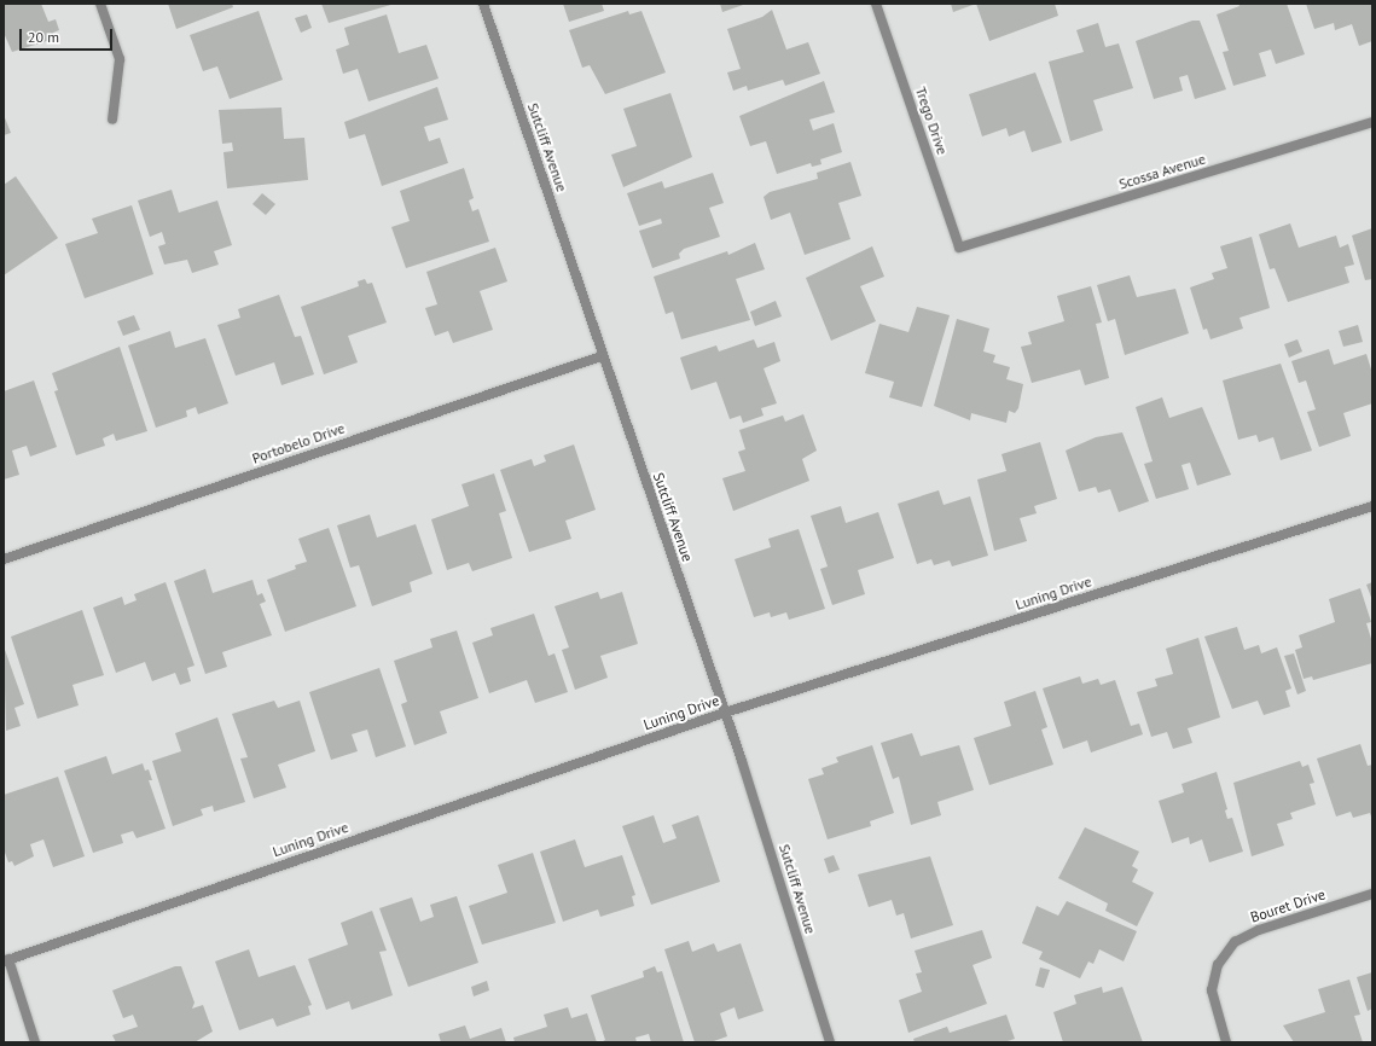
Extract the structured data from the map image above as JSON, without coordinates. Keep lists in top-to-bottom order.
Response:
{
  "streets": {
    "street": [
      "Trego Drive",
      "Sutcliff Avenue",
      "Scossa Avenue",
      "Portobelo Drive",
      "Luning Drive",
      "Bouret Drive"
    ]
  },
  "crossings": [
    ["Trego Drive", "Scossa Avenue"],
    ["Sutcliff Avenue", "Portobelo Drive"],
    ["Sutcliff Avenue", "Luning Drive"]
  ],
  "scale_bar": "20 m"
}
